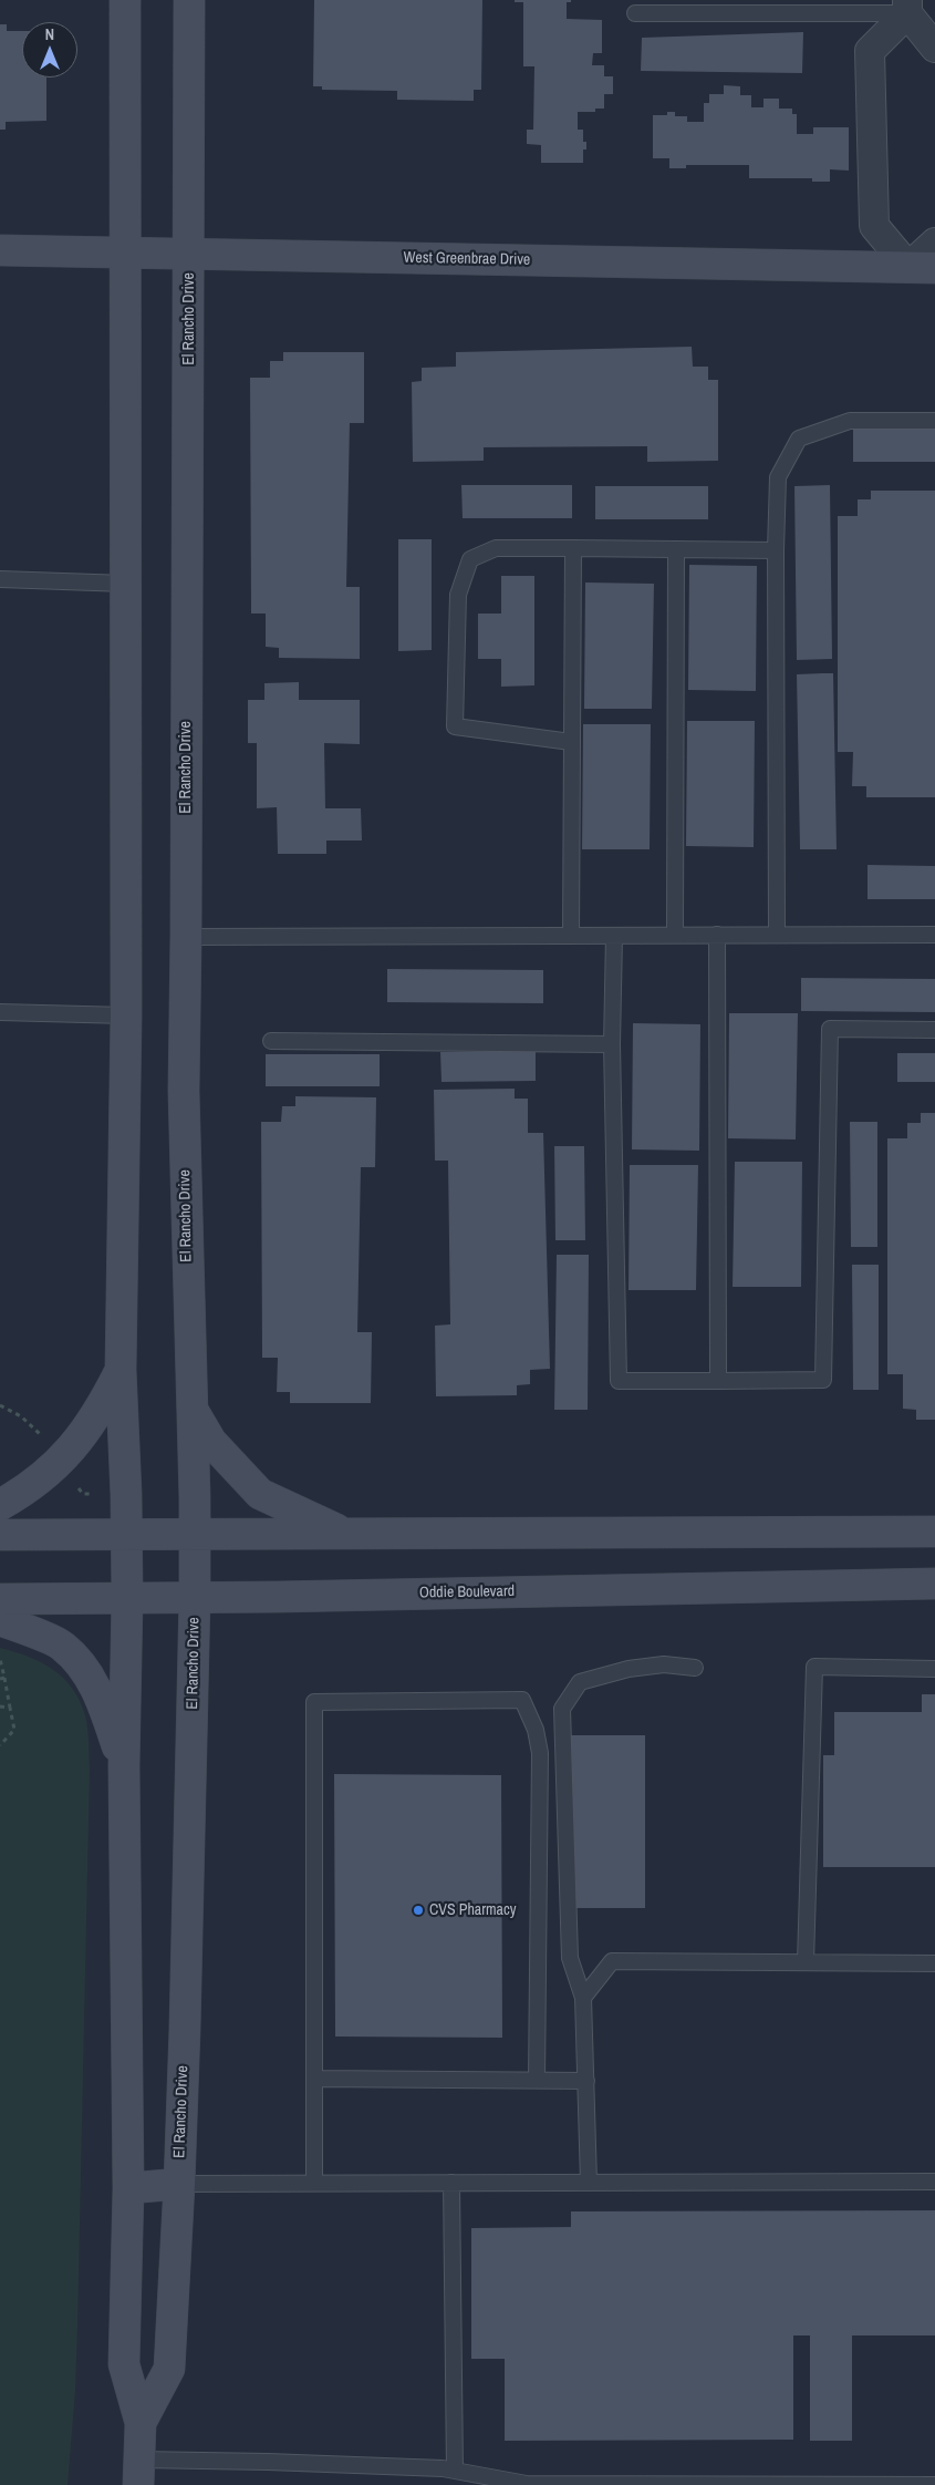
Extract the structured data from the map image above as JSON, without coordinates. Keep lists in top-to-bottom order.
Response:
{
  "streets": {
    "main road": ["West Greenbrae Drive", "El Rancho Drive", "Oddie Boulevard"]
  },
  "crossings": [
    ["West Greenbrae Drive", "El Rancho Drive"],
    ["El Rancho Drive", "Oddie Boulevard"]
  ],
  "places": ["CVS Pharmacy"],
  "north": "top"
}
